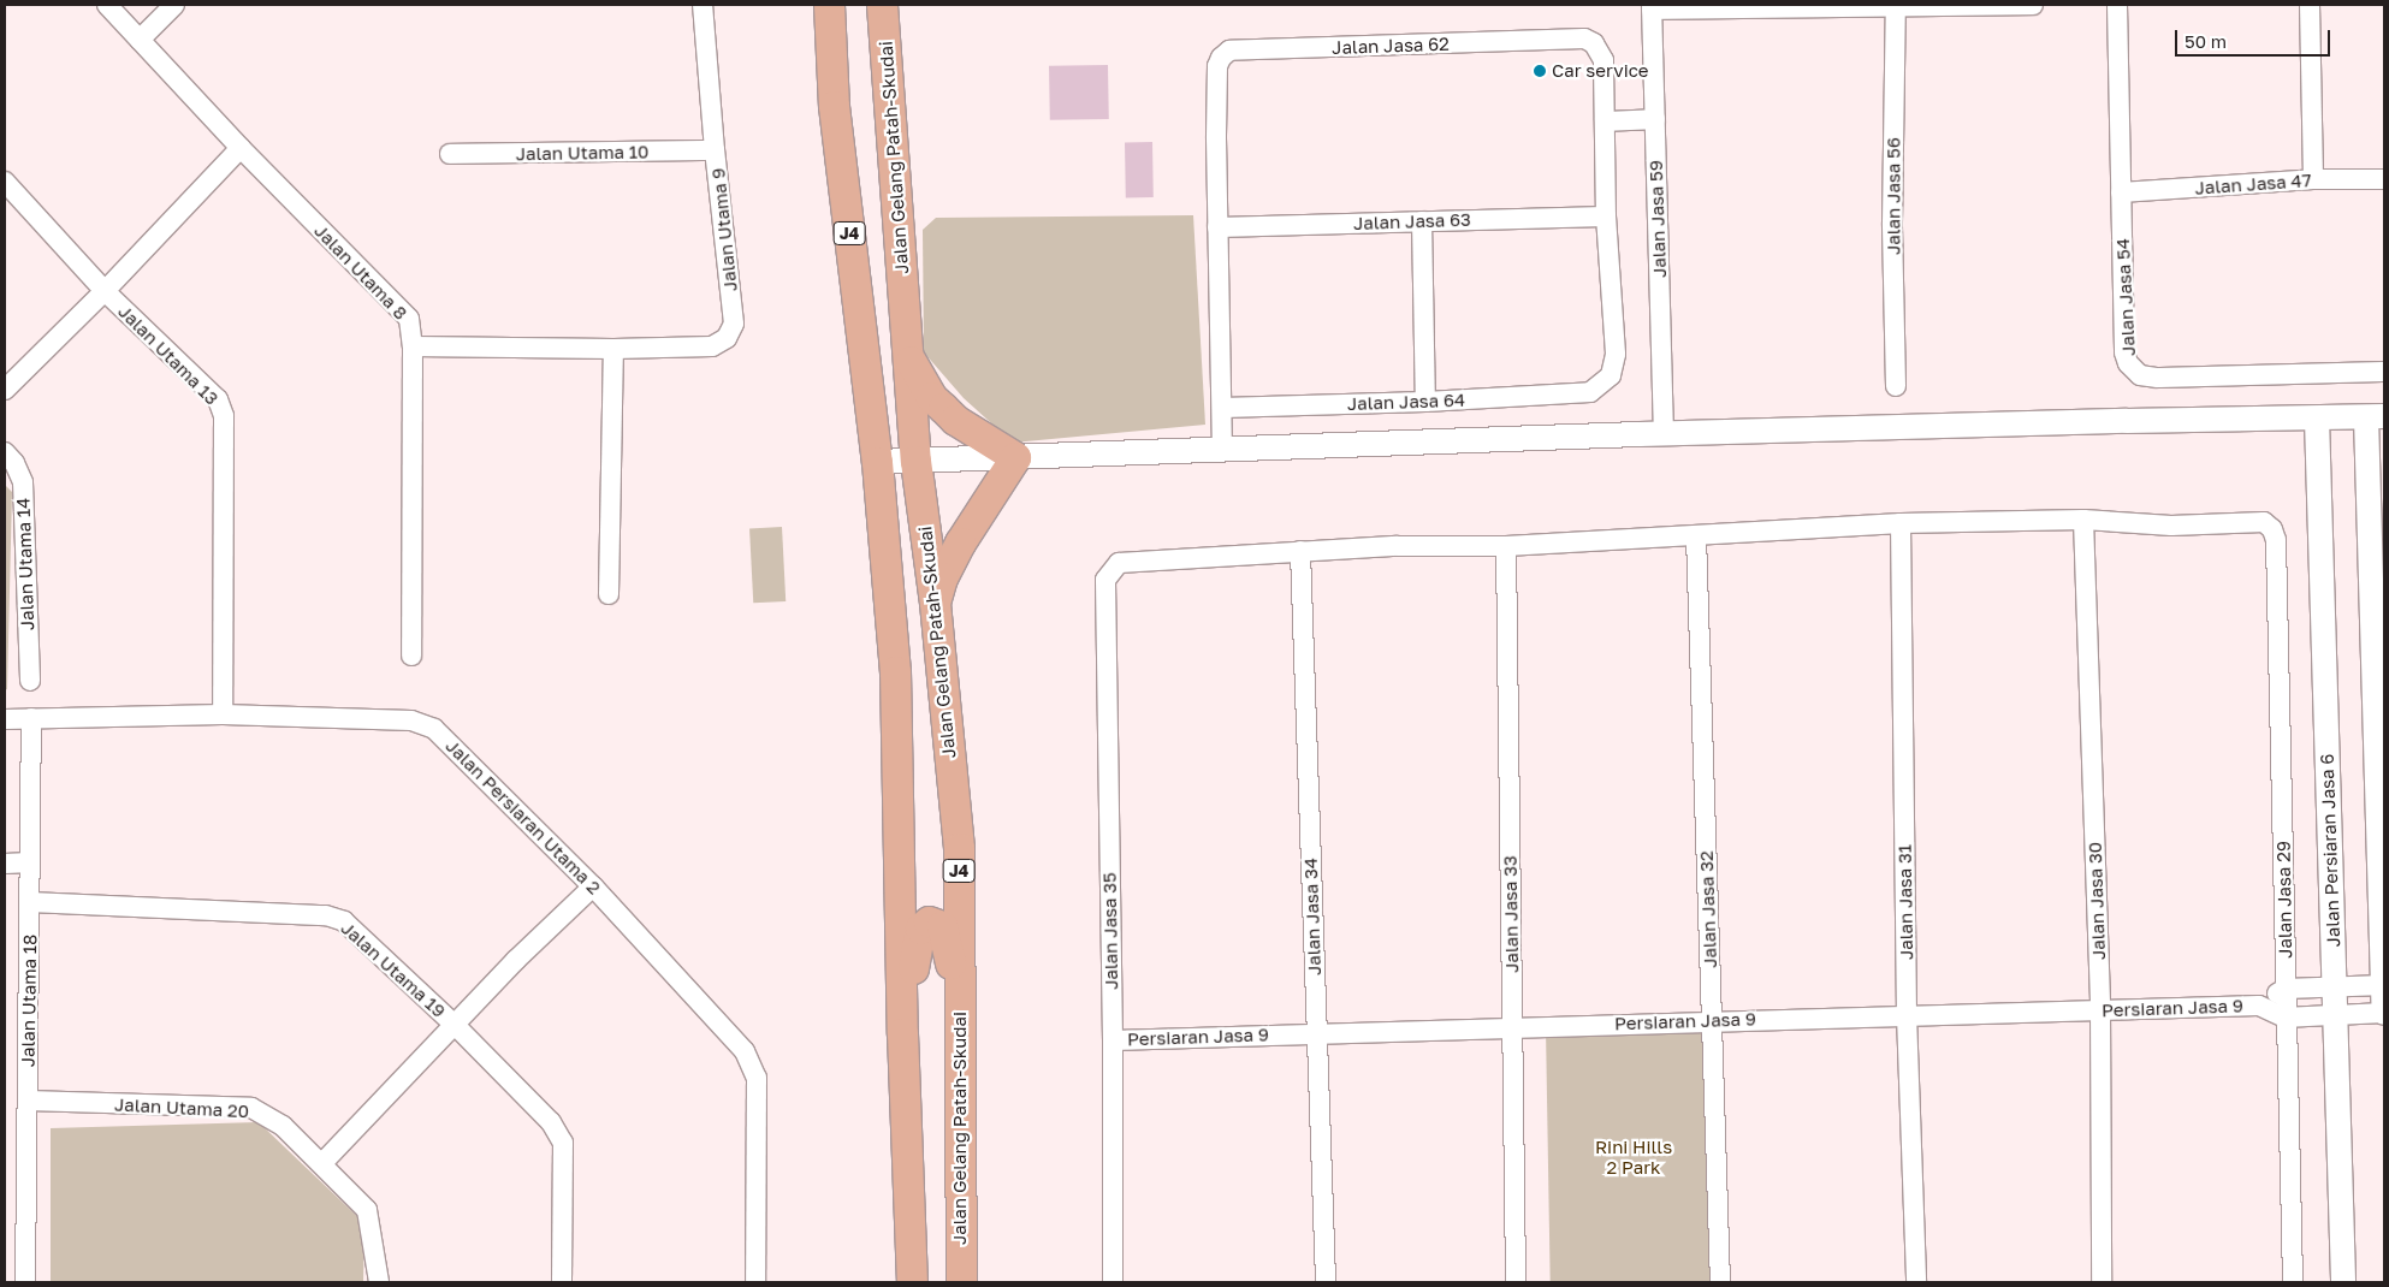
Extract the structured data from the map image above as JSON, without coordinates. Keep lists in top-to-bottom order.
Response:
{
  "streets": {
    "main road": ["Jalan Gelang Patah-Skudai", "J4"],
    "street": [
      "Jalan Jasa 62",
      "Jalan Utama 10",
      "Jalan Jasa 47",
      "Jalan Jasa 56",
      "Jalan Jasa 59",
      "Jalan Jasa 63",
      "Jalan Utama 9",
      "Jalan Utama 8",
      "Jalan Jasa 54",
      "Jalan Utama 13",
      "Jalan Jasa 64",
      "Jalan Utama 14",
      "Jalan Persiaran Utama 2",
      "Jalan Persiaran Jasa 6",
      "Jalan Jasa 29",
      "Jalan Jasa 30",
      "Jalan Jasa 31",
      "Jalan Jasa 32",
      "Jalan Jasa 33",
      "Jalan Jasa 34",
      "Jalan Jasa 35",
      "Jalan Utama 19",
      "Jalan Utama 18",
      "Persiaran Jasa 9",
      "Jalan Utama 20"
    ]
  },
  "crossings": [
    ["Jalan Jasa 62", "Jalan Jasa 63"],
    ["Jalan Jasa 62", "Jalan Jasa 64"],
    ["Jalan Utama 10", "Jalan Utama 9"],
    ["Jalan Jasa 47", "Jalan Jasa 54"],
    ["Jalan Utama 9", "Jalan Utama 8"],
    ["Jalan Utama 13", "Jalan Persiaran Utama 2"],
    ["Jalan Persiaran Utama 2", "Jalan Utama 18"],
    ["Jalan Persiaran Jasa 6", "Persiaran Jasa 9"],
    ["Jalan Jasa 29", "Jalan Jasa 30"],
    ["Jalan Jasa 29", "Persiaran Jasa 9"],
    ["Jalan Jasa 30", "Persiaran Jasa 9"],
    ["Jalan Jasa 31", "Persiaran Jasa 9"],
    ["Jalan Jasa 32", "Persiaran Jasa 9"],
    ["Jalan Jasa 33", "Persiaran Jasa 9"],
    ["Jalan Jasa 34", "Jalan Jasa 35"],
    ["Jalan Jasa 34", "Persiaran Jasa 9"],
    ["Jalan Jasa 35", "Persiaran Jasa 9"],
    ["Jalan Utama 19", "Jalan Utama 18"],
    ["Jalan Utama 18", "Jalan Utama 20"]
  ],
  "parks": ["Rini Hills 2 Park"],
  "places": ["Car service"],
  "scale_bar": "50 m"
}
